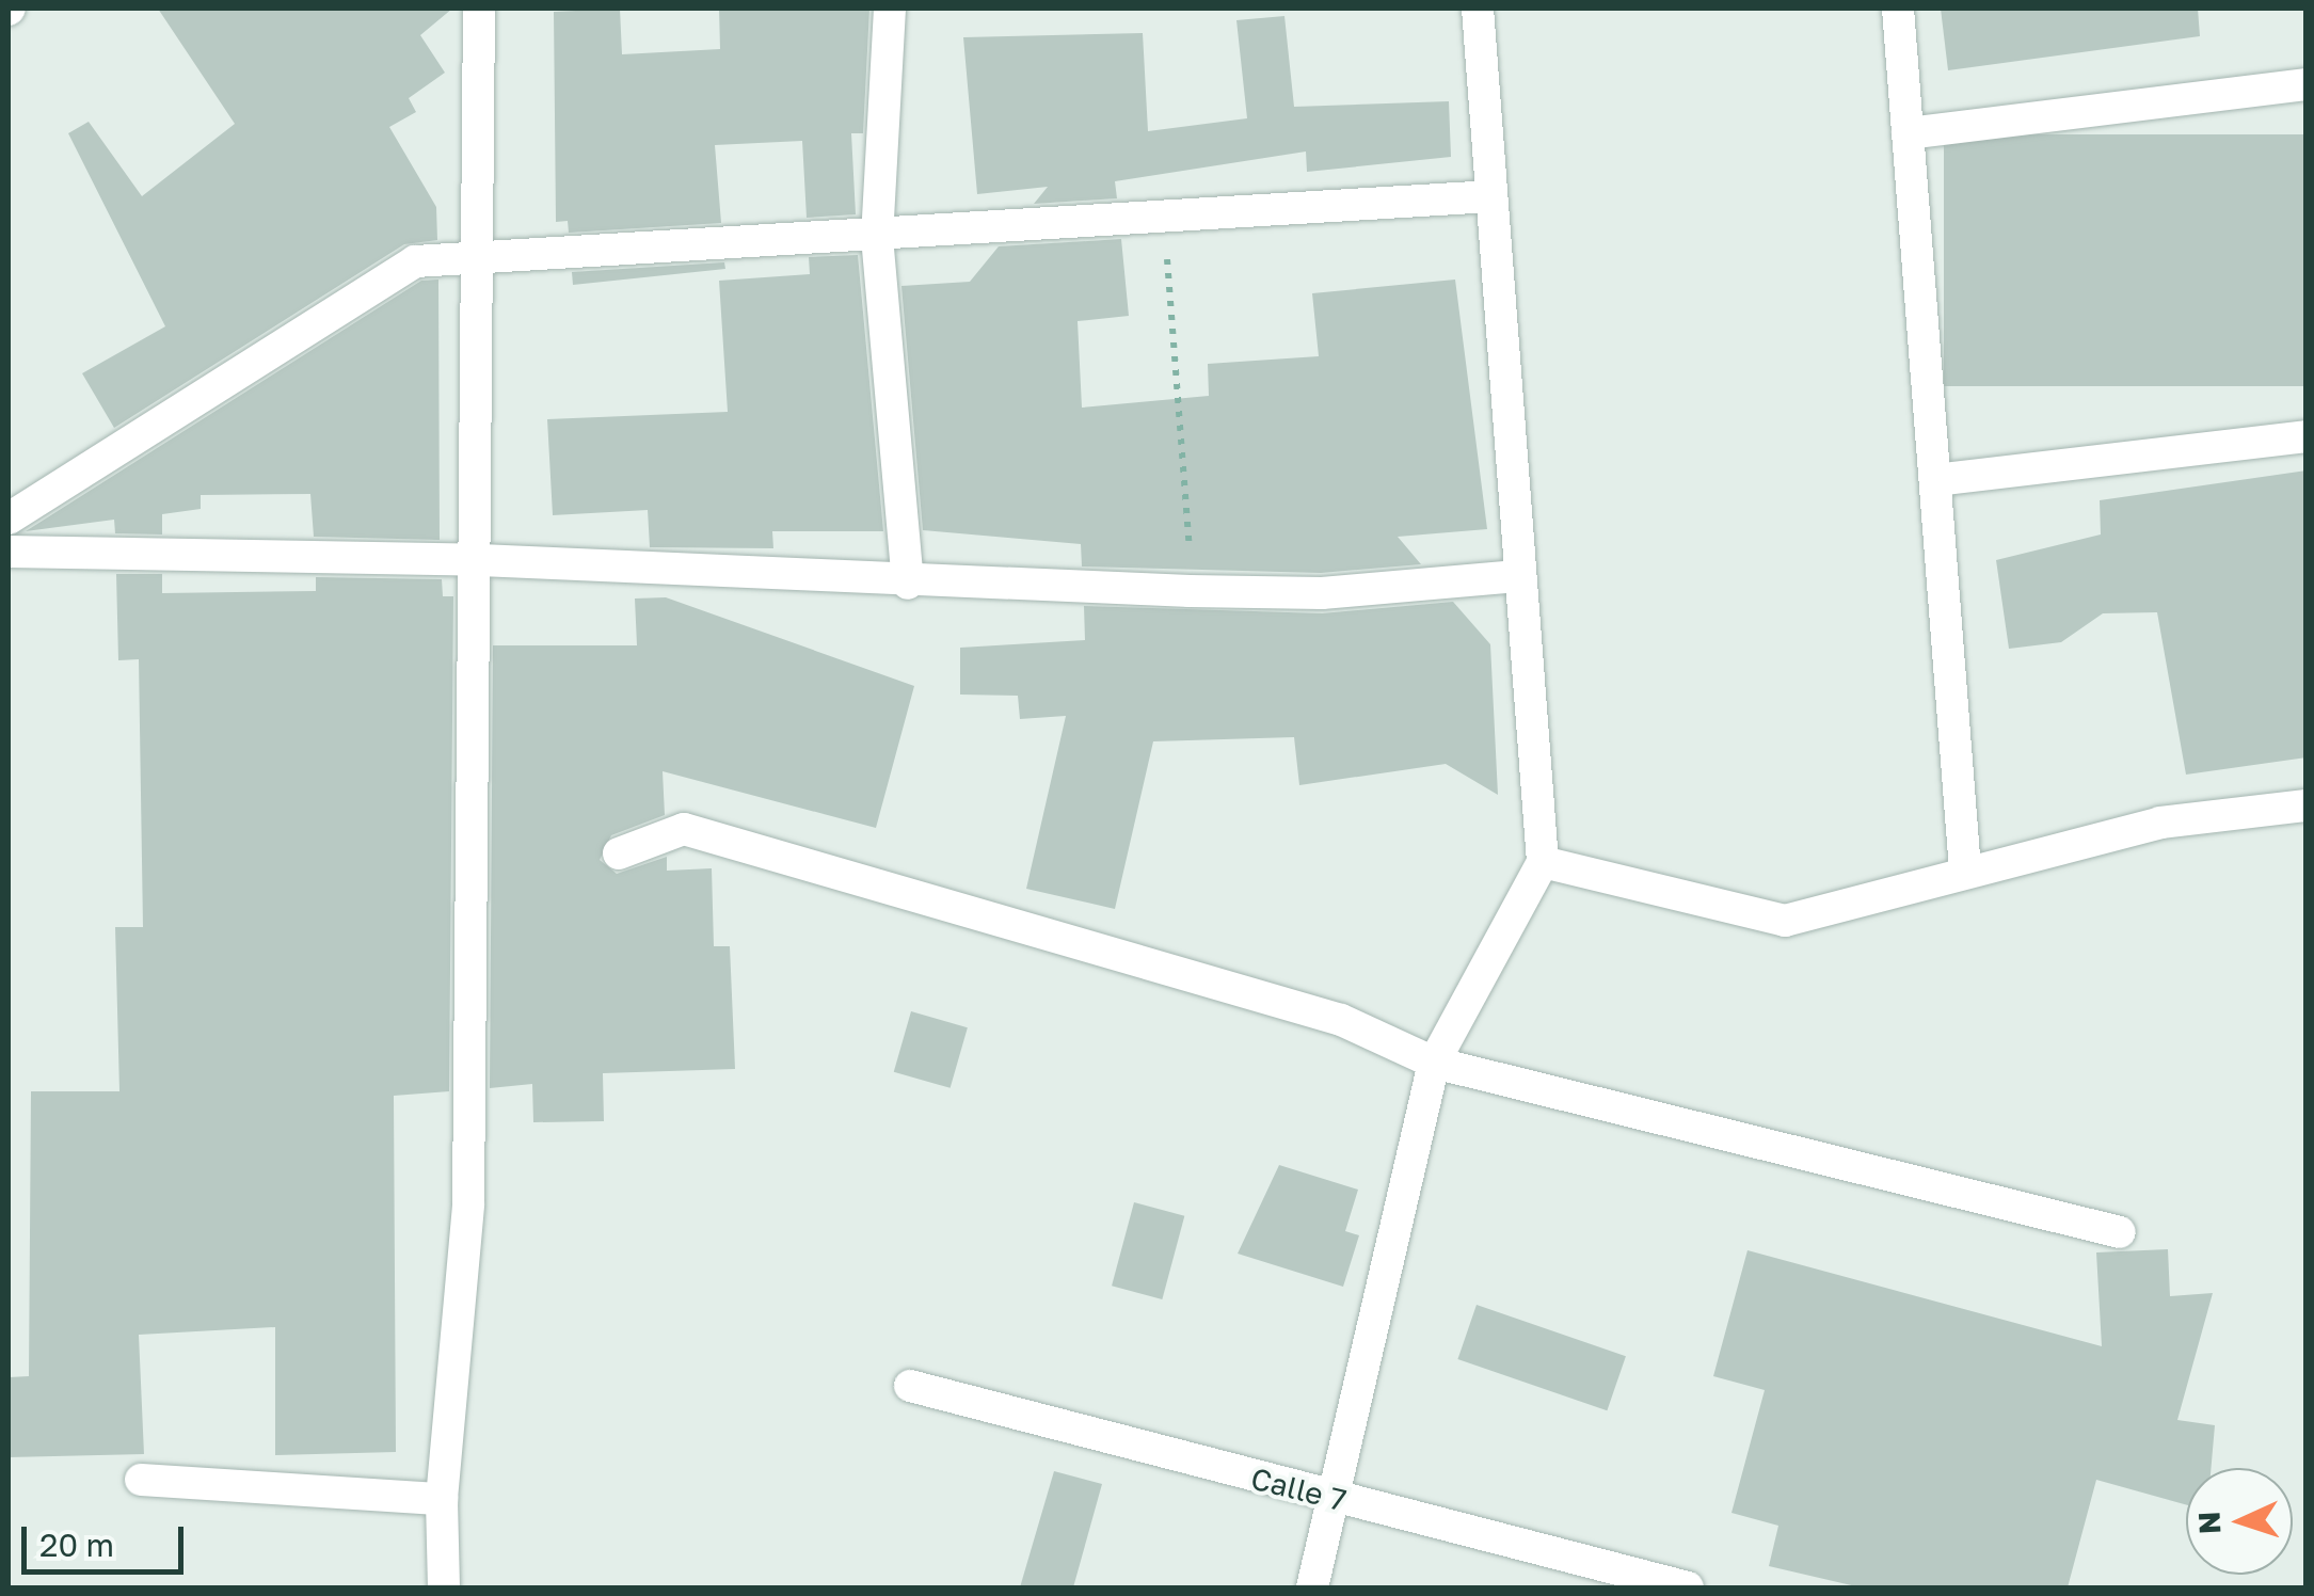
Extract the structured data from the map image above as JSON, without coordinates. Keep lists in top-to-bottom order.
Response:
{
  "streets": {
    "street": ["Calle 7"]
  },
  "scale_bar": "20 m",
  "north": "left"
}
